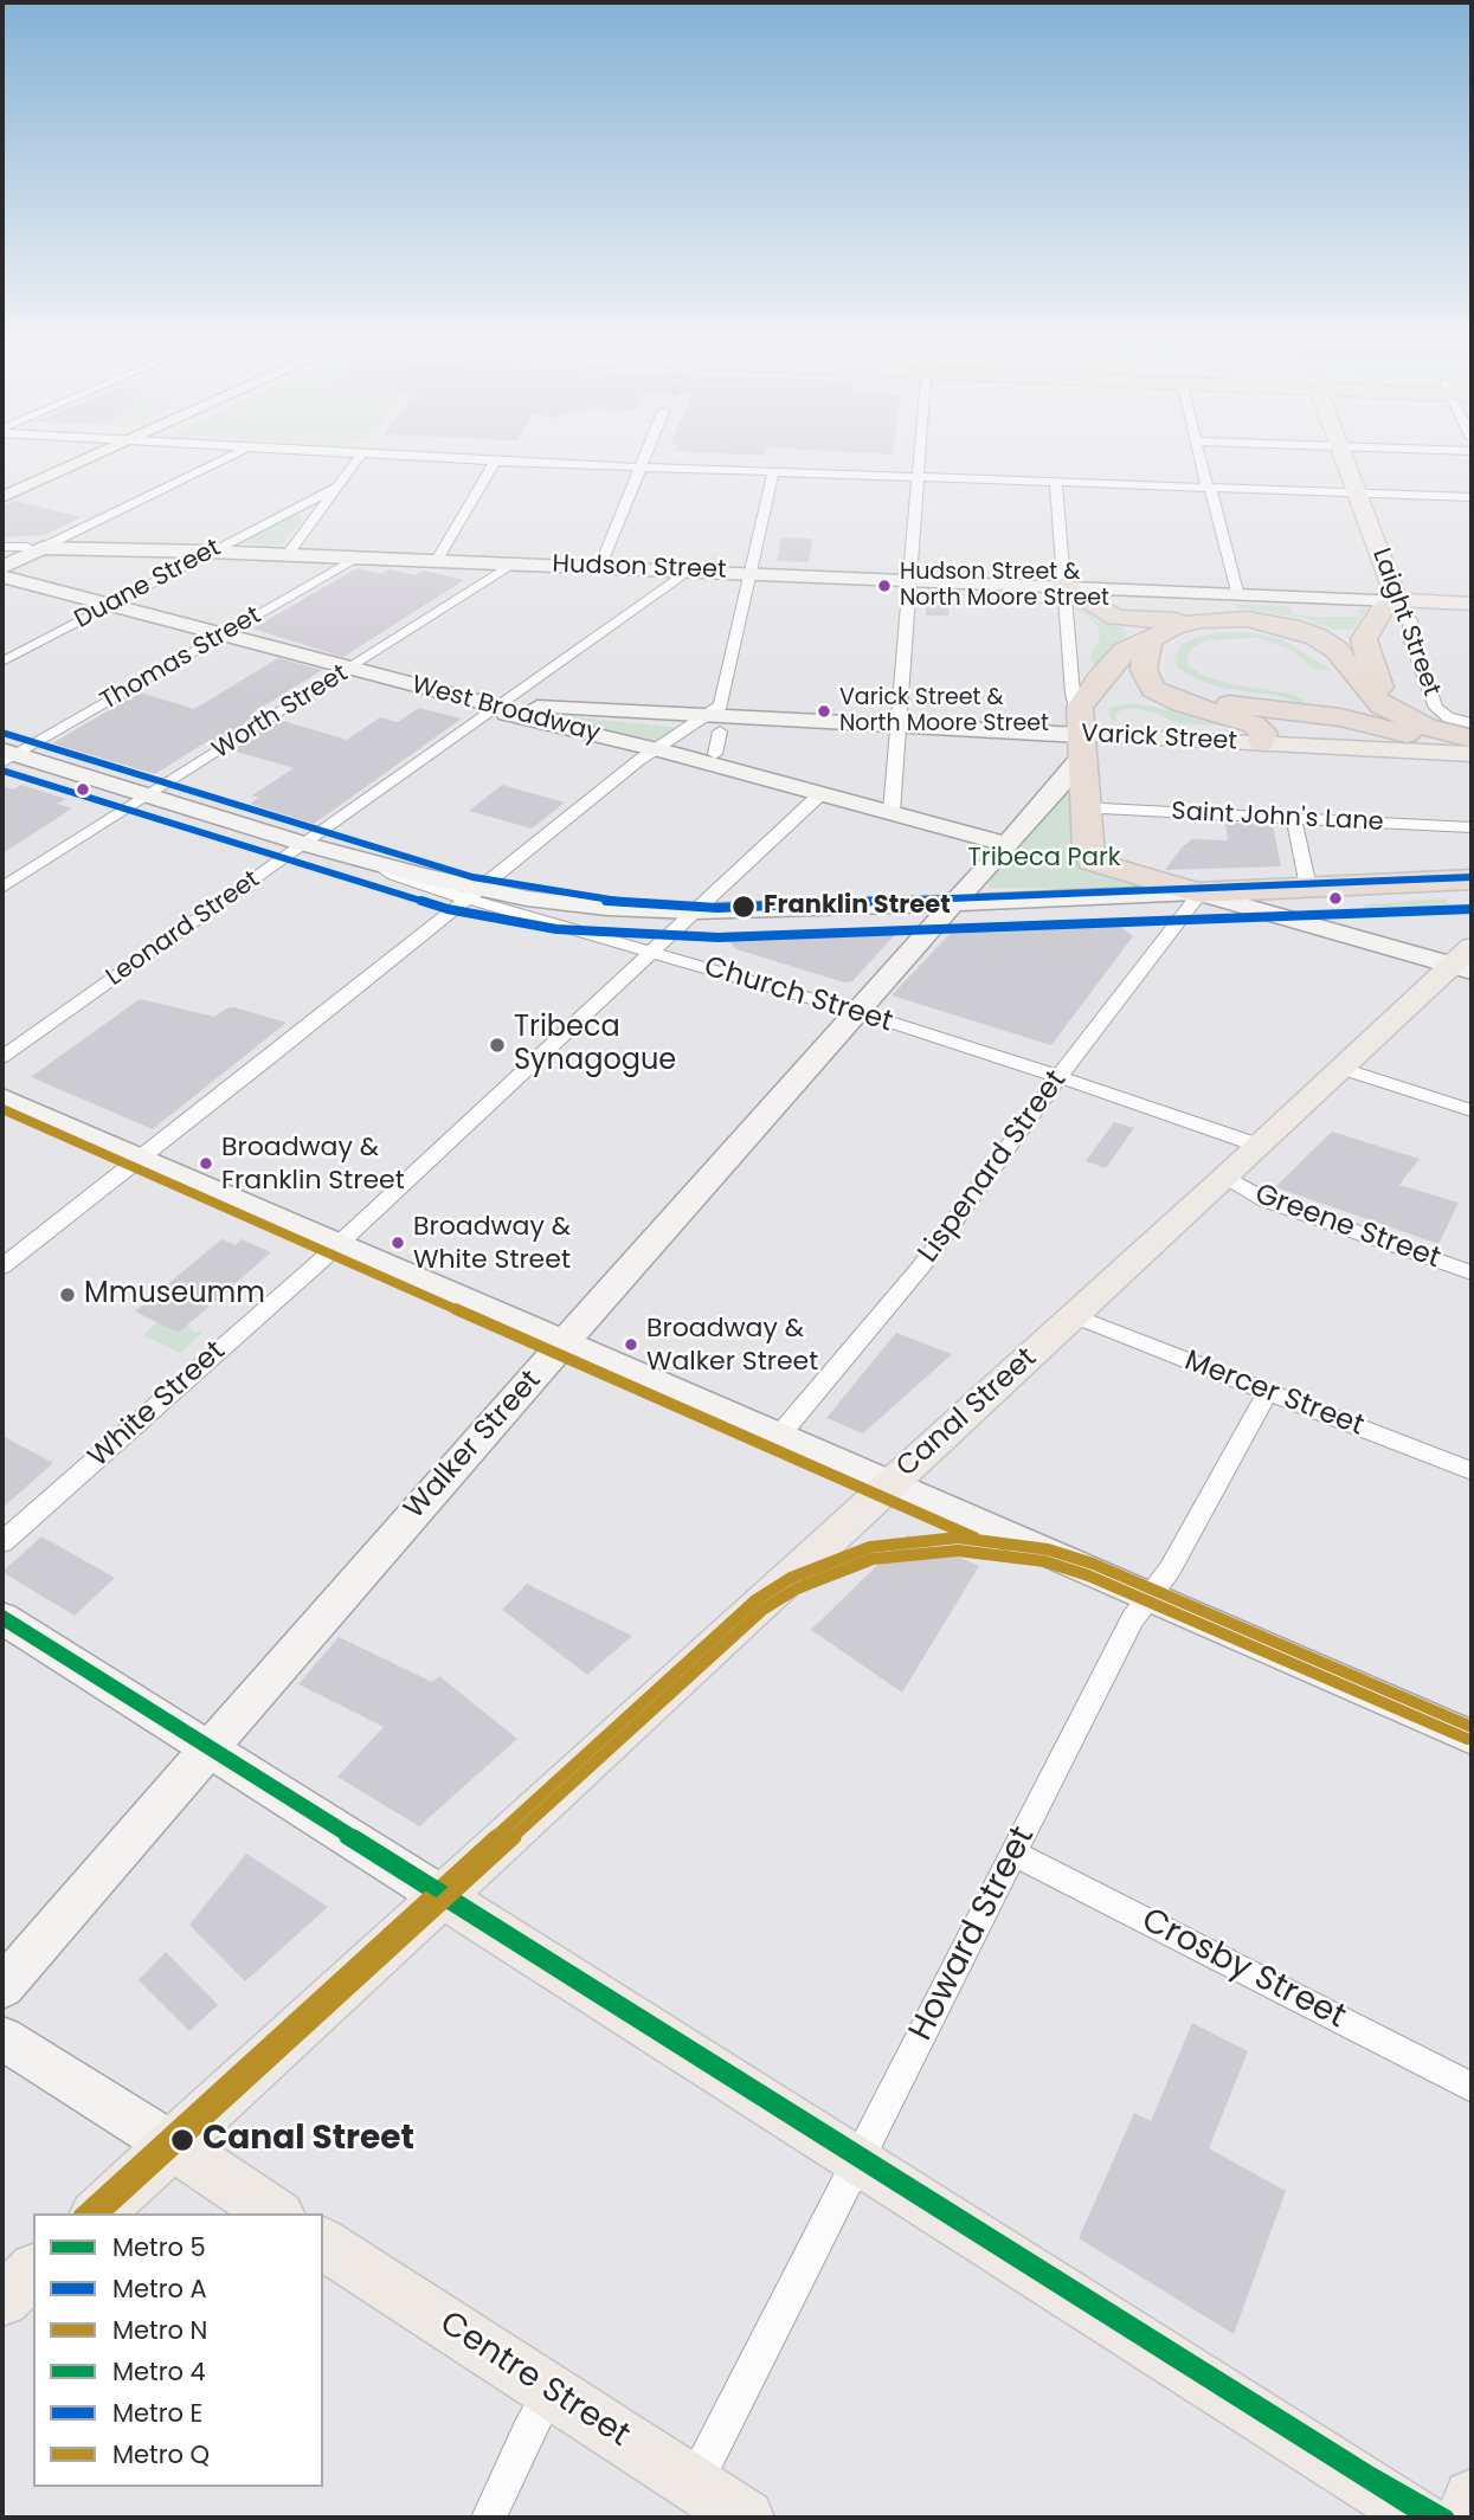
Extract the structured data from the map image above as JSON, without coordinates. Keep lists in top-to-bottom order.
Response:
{
  "streets": {
    "main road": [
      "Hudson Street",
      "Laight Street",
      "West Broadway",
      "Varick Street",
      "Canal Street",
      "Walker Street",
      "Centre Street"
    ],
    "street": [
      "Duane Street",
      "Thomas Street",
      "Worth Street",
      "Saint John's Lane",
      "Leonard Street",
      "Church Street",
      "Lispenard Street",
      "Greene Street",
      "Mercer Street",
      "White Street",
      "Howard Street",
      "Crosby Street"
    ]
  },
  "crossings": [
    ["Hudson Street", "Duane Street"],
    ["Hudson Street", "Laight Street"],
    ["Hudson Street", "Thomas Street"],
    ["Hudson Street", "Worth Street"],
    ["Hudson Street", "Leonard Street"],
    ["Duane Street", "West Broadway"],
    ["Laight Street", "Varick Street"],
    ["Thomas Street", "West Broadway"],
    ["West Broadway", "Worth Street"],
    ["West Broadway", "Varick Street"],
    ["West Broadway", "Leonard Street"],
    ["West Broadway", "White Street"],
    ["West Broadway", "Walker Street"],
    ["Varick Street", "Leonard Street"],
    ["Varick Street", "Walker Street"],
    ["Church Street", "Lispenard Street"],
    ["Church Street", "White Street"],
    ["Church Street", "Canal Street"],
    ["Church Street", "Walker Street"],
    ["Greene Street", "Canal Street"],
    ["Mercer Street", "Canal Street"],
    ["Mercer Street", "Howard Street"],
    ["Howard Street", "Crosby Street"],
    ["Howard Street", "Centre Street"]
  ],
  "parks": ["Tribeca Park"],
  "places": [
    "Hudson Street & North Moore Street",
    "Varick Street & North Moore Street",
    "Franklin Street",
    "Tribeca Synagogue",
    "Broadway & Franklin Street",
    "Broadway & White Street",
    "Mmuseumm",
    "Broadway & Walker Street",
    "Canal Street"
  ],
  "lines": [
    "metro line A",
    "metro line E",
    "metro line N",
    "metro line Q",
    "metro line 4",
    "metro line 5"
  ],
  "legend": [
    "Metro 5",
    "Metro A",
    "Metro N",
    "Metro 4",
    "Metro E",
    "Metro Q"
  ]
}
